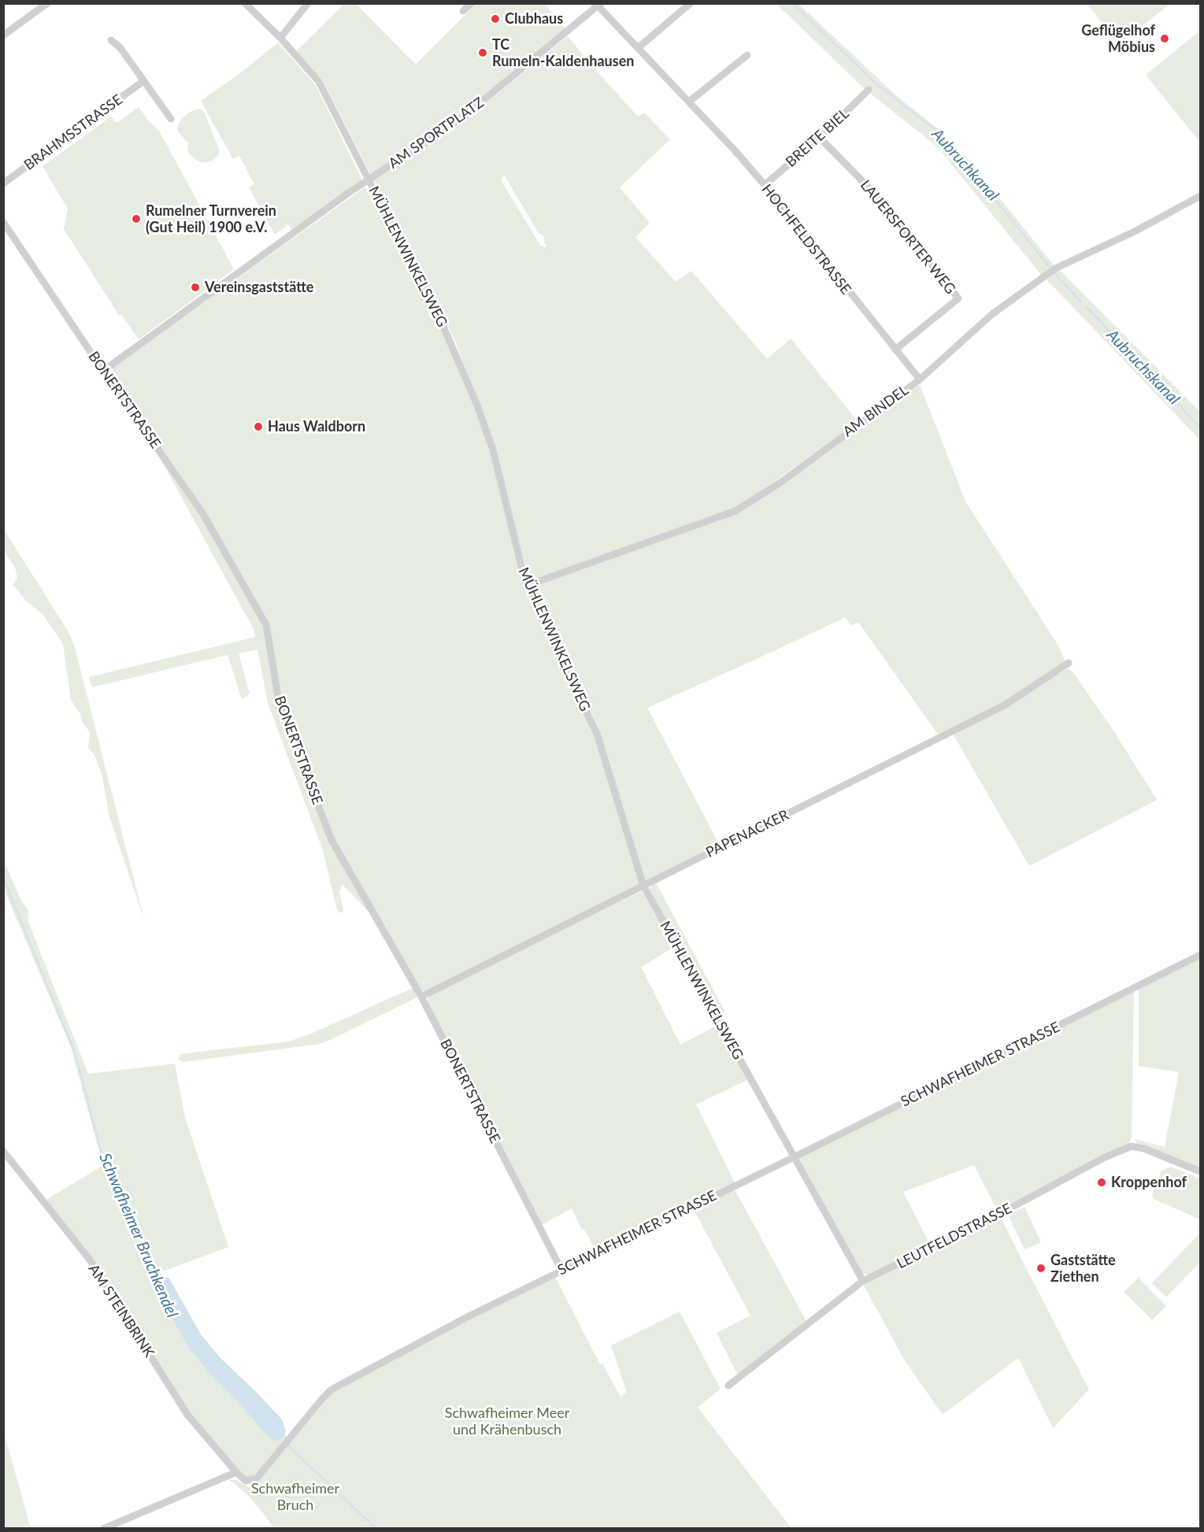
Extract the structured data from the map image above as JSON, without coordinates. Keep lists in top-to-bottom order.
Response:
{
  "streets": {
    "street": [
      "BRAHMSSTRASSE",
      "AM SPORTPLATZ",
      "BREITE BIEL",
      "LAUERSFORTER WEG",
      "HOCHFELDSTRASSE",
      "MÜHLENWINKELSWEG",
      "BONERTSTRASSE",
      "AM BINDEL",
      "PAPENACKER",
      "SCHWAFHEIMER STRASSE",
      "LEUTFELDSTRASSE",
      "AM STEINBRINK"
    ]
  },
  "crossings": [
    ["AM SPORTPLATZ", "HOCHFELDSTRASSE"],
    ["AM SPORTPLATZ", "MÜHLENWINKELSWEG"],
    ["AM SPORTPLATZ", "BONERTSTRASSE"],
    ["BREITE BIEL", "LAUERSFORTER WEG"],
    ["BREITE BIEL", "HOCHFELDSTRASSE"],
    ["LAUERSFORTER WEG", "HOCHFELDSTRASSE"],
    ["HOCHFELDSTRASSE", "AM BINDEL"],
    ["MÜHLENWINKELSWEG", "AM BINDEL"],
    ["MÜHLENWINKELSWEG", "PAPENACKER"],
    ["MÜHLENWINKELSWEG", "SCHWAFHEIMER STRASSE"],
    ["MÜHLENWINKELSWEG", "LEUTFELDSTRASSE"],
    ["BONERTSTRASSE", "PAPENACKER"],
    ["BONERTSTRASSE", "SCHWAFHEIMER STRASSE"],
    ["SCHWAFHEIMER STRASSE", "AM STEINBRINK"]
  ],
  "water": ["Aubruchkanal", "Aubruchskanal", "Schwafheimer Bruchkendel"],
  "parks": ["Schwafheimer Meer und Krähenbusch", "Schwafheimer Bruch"],
  "places": [
    "Clubhaus",
    "Geflügelhof Möbius",
    "TC Rumeln-Kaldenhausen",
    "Rumelner Turnverein (Gut Heil) 1900 e.V.",
    "Vereinsgaststätte",
    "Haus Waldborn",
    "Kroppenhof",
    "Gaststätte Ziethen"
  ]
}
